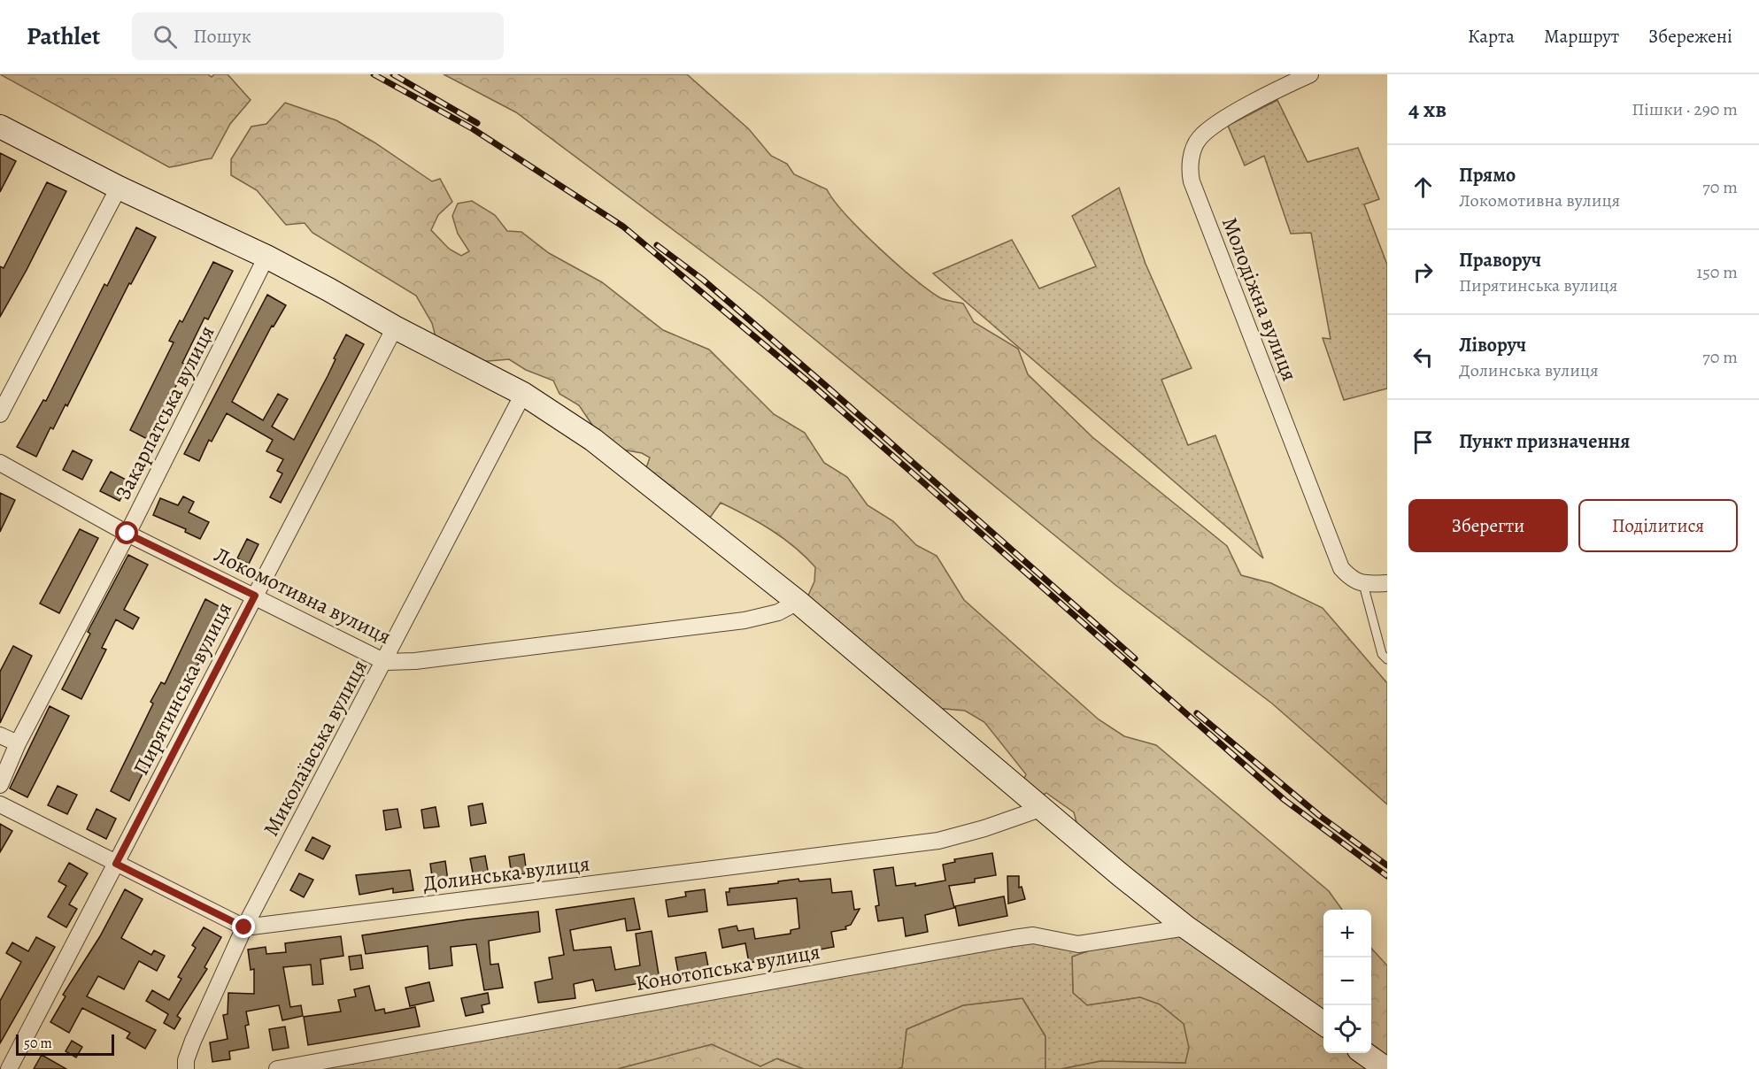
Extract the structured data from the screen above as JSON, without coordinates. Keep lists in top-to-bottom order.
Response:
{
  "streets": {
    "street": [
      "Молодіжна вулиця",
      "Закарпатська вулиця",
      "Локомотивна вулиця",
      "Пирятинська вулиця",
      "Миколаївська вулиця",
      "Долинська вулиця",
      "Конотопська вулиця"
    ]
  },
  "crossings": [
    ["Закарпатська вулиця", "Локомотивна вулиця"],
    ["Локомотивна вулиця", "Пирятинська вулиця"],
    ["Локомотивна вулиця", "Миколаївська вулиця"],
    ["Миколаївська вулиця", "Долинська вулиця"]
  ],
  "scale_bar": "50 m",
  "page": {
    "header": "Pathlet",
    "search": "Пошук",
    "nav": ["Карта", "Маршрут", "Збережені"],
    "heading": ["4 хв", "Пішки · 290 m"],
    "list": [
      ["Прямо", "Локомотивна вулиця", "70 m"],
      ["Праворуч", "Пирятинська вулиця", "150 m"],
      ["Ліворуч", "Долинська вулиця", "70 m"],
      "Пункт призначення"
    ],
    "buttons": ["Зберегти", "Поділитися"],
    "map_buttons": ["+", "−"],
    "scale": "50 m"
  }
}
